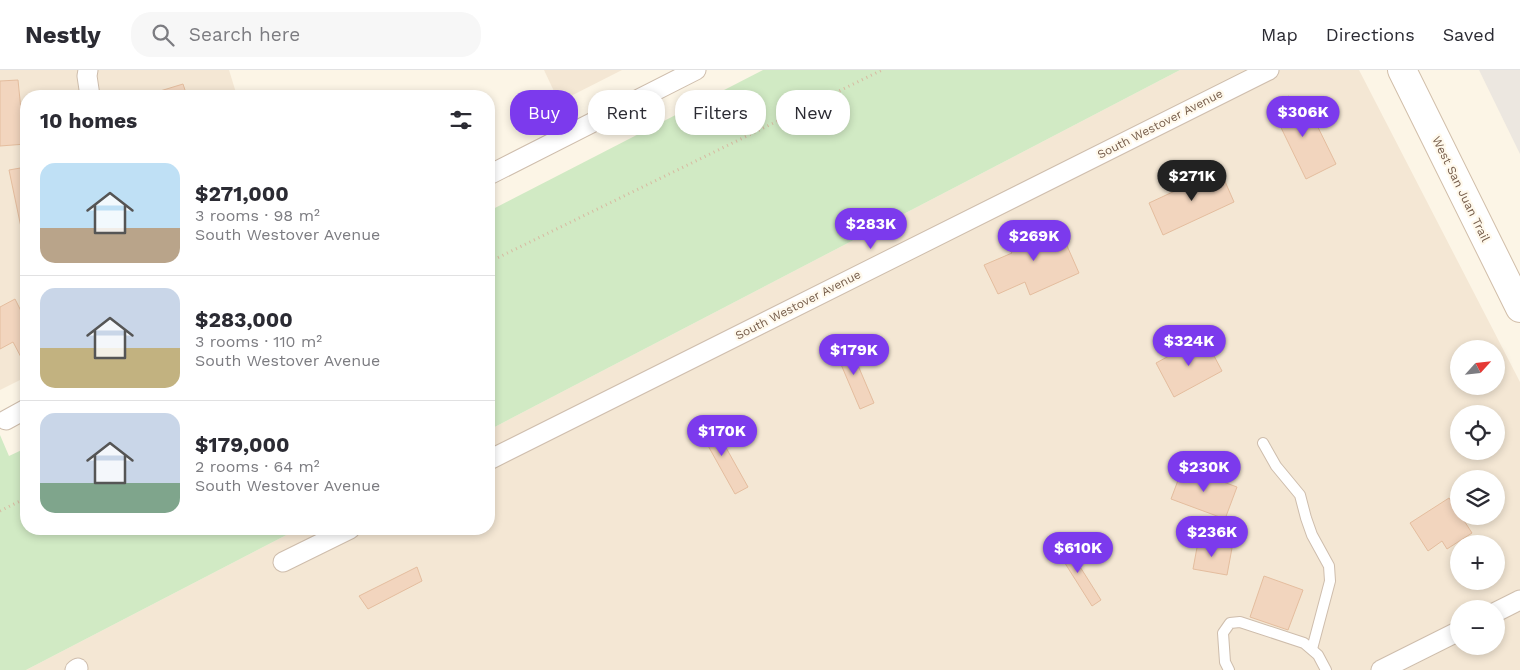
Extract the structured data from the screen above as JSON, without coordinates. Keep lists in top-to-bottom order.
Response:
{
  "streets": {
    "street": ["South Westover Avenue", "West San Juan Trail"]
  },
  "north": "top right",
  "page": {
    "header": "Nestly",
    "search": "Search here",
    "nav": ["Map", "Directions", "Saved"],
    "chip": [
      "Buy",
      "Rent",
      "Filters",
      "New"
    ],
    "heading": "10 homes",
    "price": [
      "$306K",
      "$271K",
      "$283K",
      "$269K",
      "$324K",
      "$179K",
      "$170K",
      "$230K",
      "$236K",
      "$610K"
    ],
    "list": [
      {
        "name": "$271,000",
        "note": "3 rooms · 98 m² · South Westover Avenue"
      },
      {
        "name": "$283,000",
        "note": "3 rooms · 110 m² · South Westover Avenue"
      },
      {
        "name": "$179,000",
        "note": "2 rooms · 64 m² · South Westover Avenue"
      }
    ],
    "map_buttons": ["+", "−"]
  }
}
